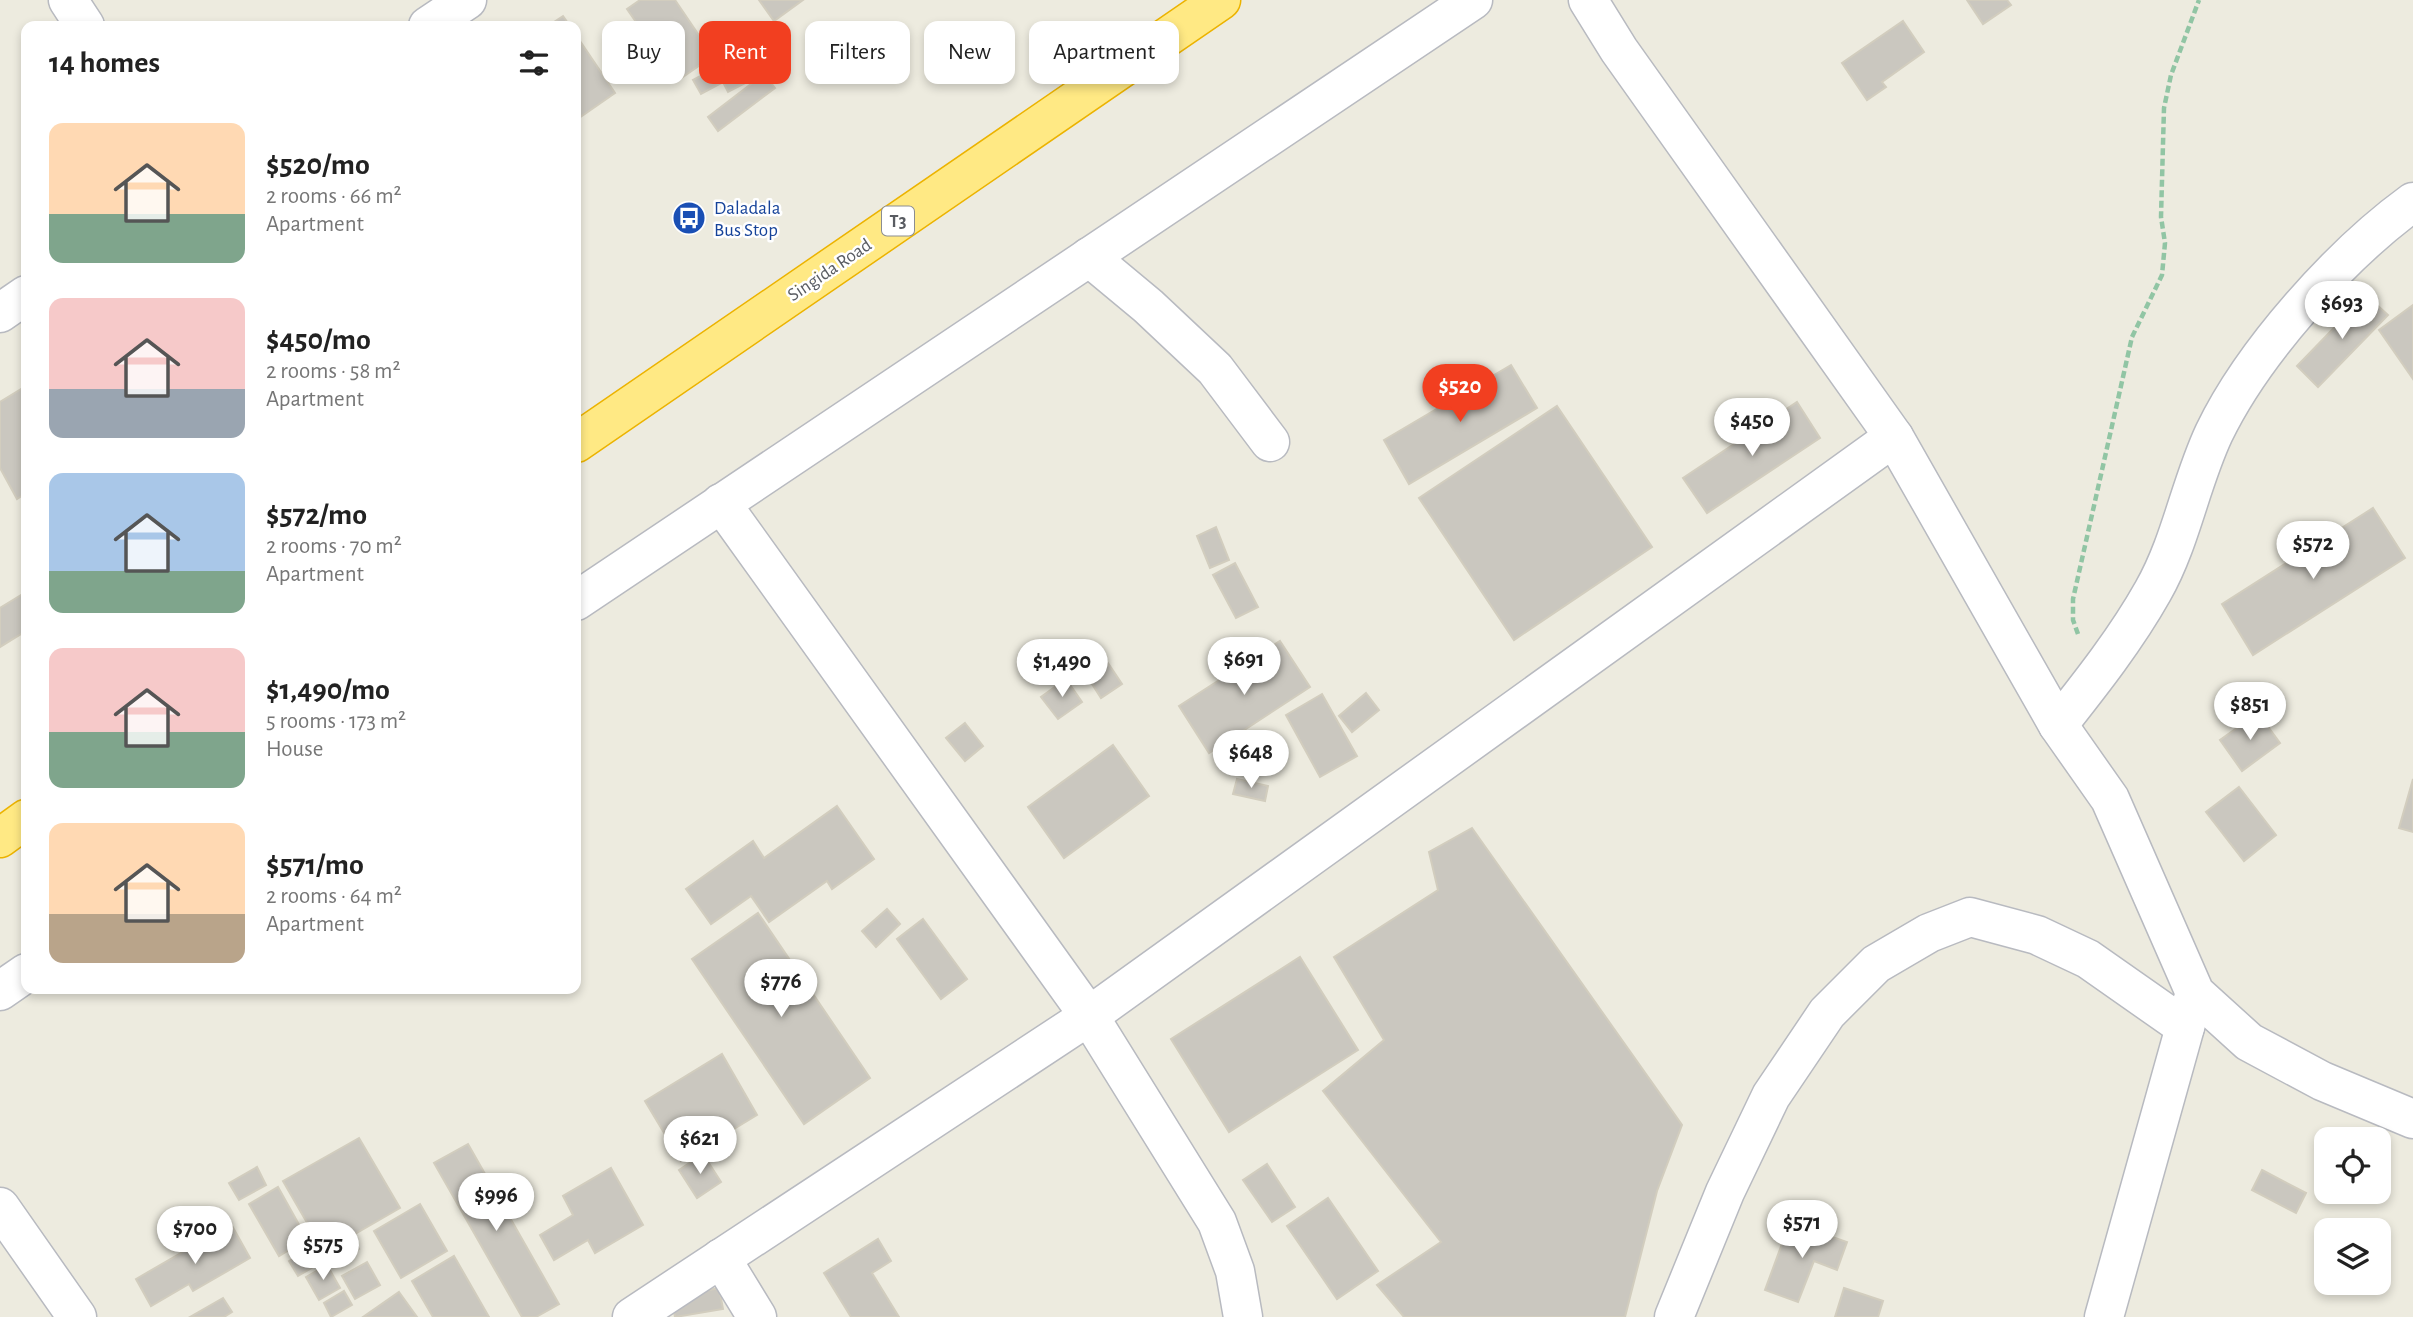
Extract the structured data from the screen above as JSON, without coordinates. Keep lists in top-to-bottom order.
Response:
{
  "streets": {
    "highway": ["T3", "Singida Road"]
  },
  "places": {
    "bus stop": ["Daladala Bus Stop"]
  },
  "page": {
    "chip": [
      "Buy",
      "Rent",
      "Filters",
      "New",
      "Apartment"
    ],
    "heading": "14 homes",
    "list": [
      {
        "name": "$520/mo",
        "note": "2 rooms · 66 m² · Apartment"
      },
      {
        "name": "$450/mo",
        "note": "2 rooms · 58 m² · Apartment"
      },
      {
        "name": "$572/mo",
        "note": "2 rooms · 70 m² · Apartment"
      },
      {
        "name": "$1,490/mo",
        "note": "5 rooms · 173 m² · House"
      },
      {
        "name": "$571/mo",
        "note": "2 rooms · 64 m² · Apartment"
      }
    ],
    "price": [
      "$693",
      "$520",
      "$450",
      "$572",
      "$691",
      "$1,490",
      "$851",
      "$648",
      "$776",
      "$621",
      "$996",
      "$571",
      "$700",
      "$575"
    ]
  }
}
